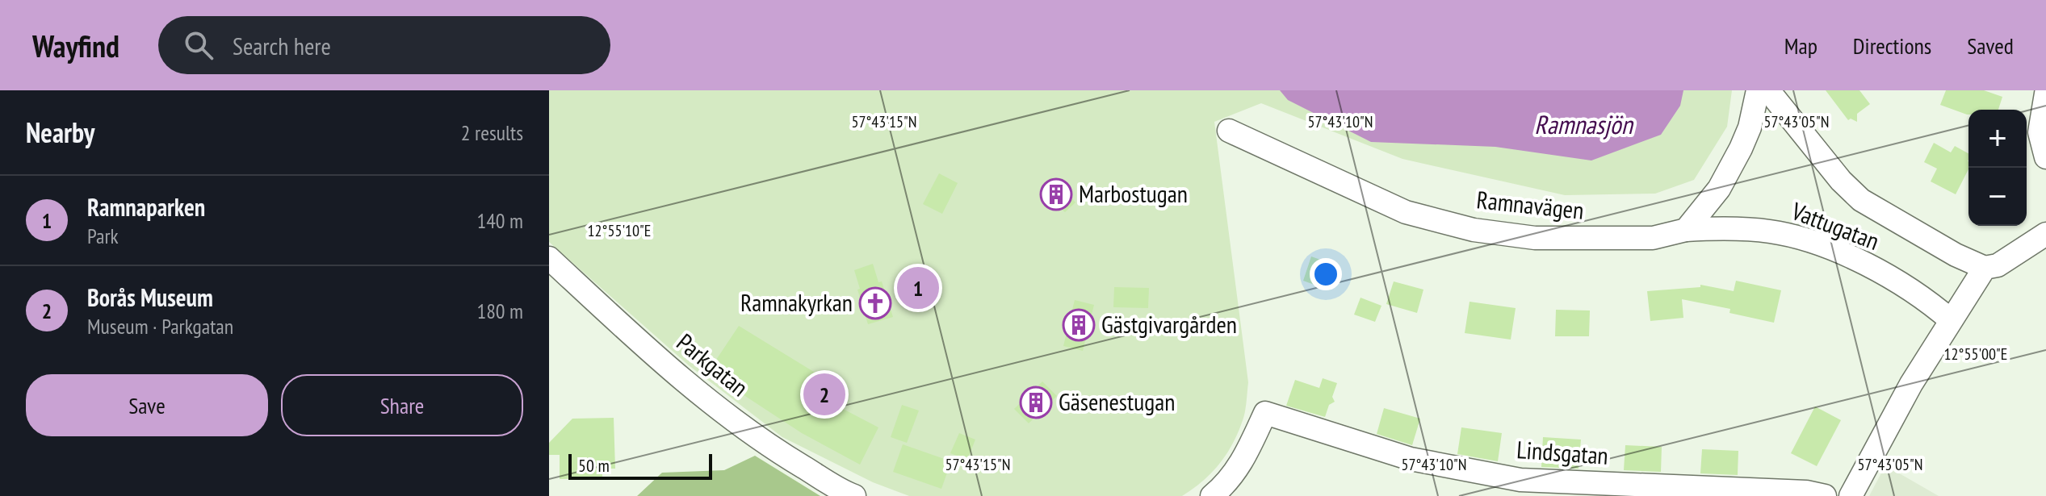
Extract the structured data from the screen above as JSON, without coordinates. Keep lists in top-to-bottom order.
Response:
{
  "streets": {
    "street": [
      "Ramnavägen",
      "Vattugatan",
      "Parkgatan",
      "Lindsgatan"
    ]
  },
  "crossings": [
    ["Ramnavägen", "Vattugatan"]
  ],
  "water": ["Ramnasjön"],
  "places": {
    "building": ["Marbostugan", "Gästgivargården", "Gäsenestugan"],
    "church": ["Ramnakyrkan"]
  },
  "scale_bar": "50 m",
  "page": {
    "header": "Wayfind",
    "search": "Search here",
    "nav": ["Map", "Directions", "Saved"],
    "heading": ["Nearby", "2 results"],
    "map_buttons": ["+", "−"],
    "list": [
      {
        "mark": "1",
        "name": "Ramnaparken",
        "note": "Park",
        "value": "140 m"
      },
      {
        "mark": "2",
        "name": "Borås Museum",
        "note": "Museum · Parkgatan",
        "value": "180 m"
      }
    ],
    "pins": ["1", "2"],
    "buttons": ["Save", "Share"],
    "scale": "50 m"
  },
  "coordinates": [
    "57°43'15\"N",
    "57°43'10\"N",
    "57°43'05\"N",
    "12°55'10\"E",
    "12°55'00\"E"
  ]
}
